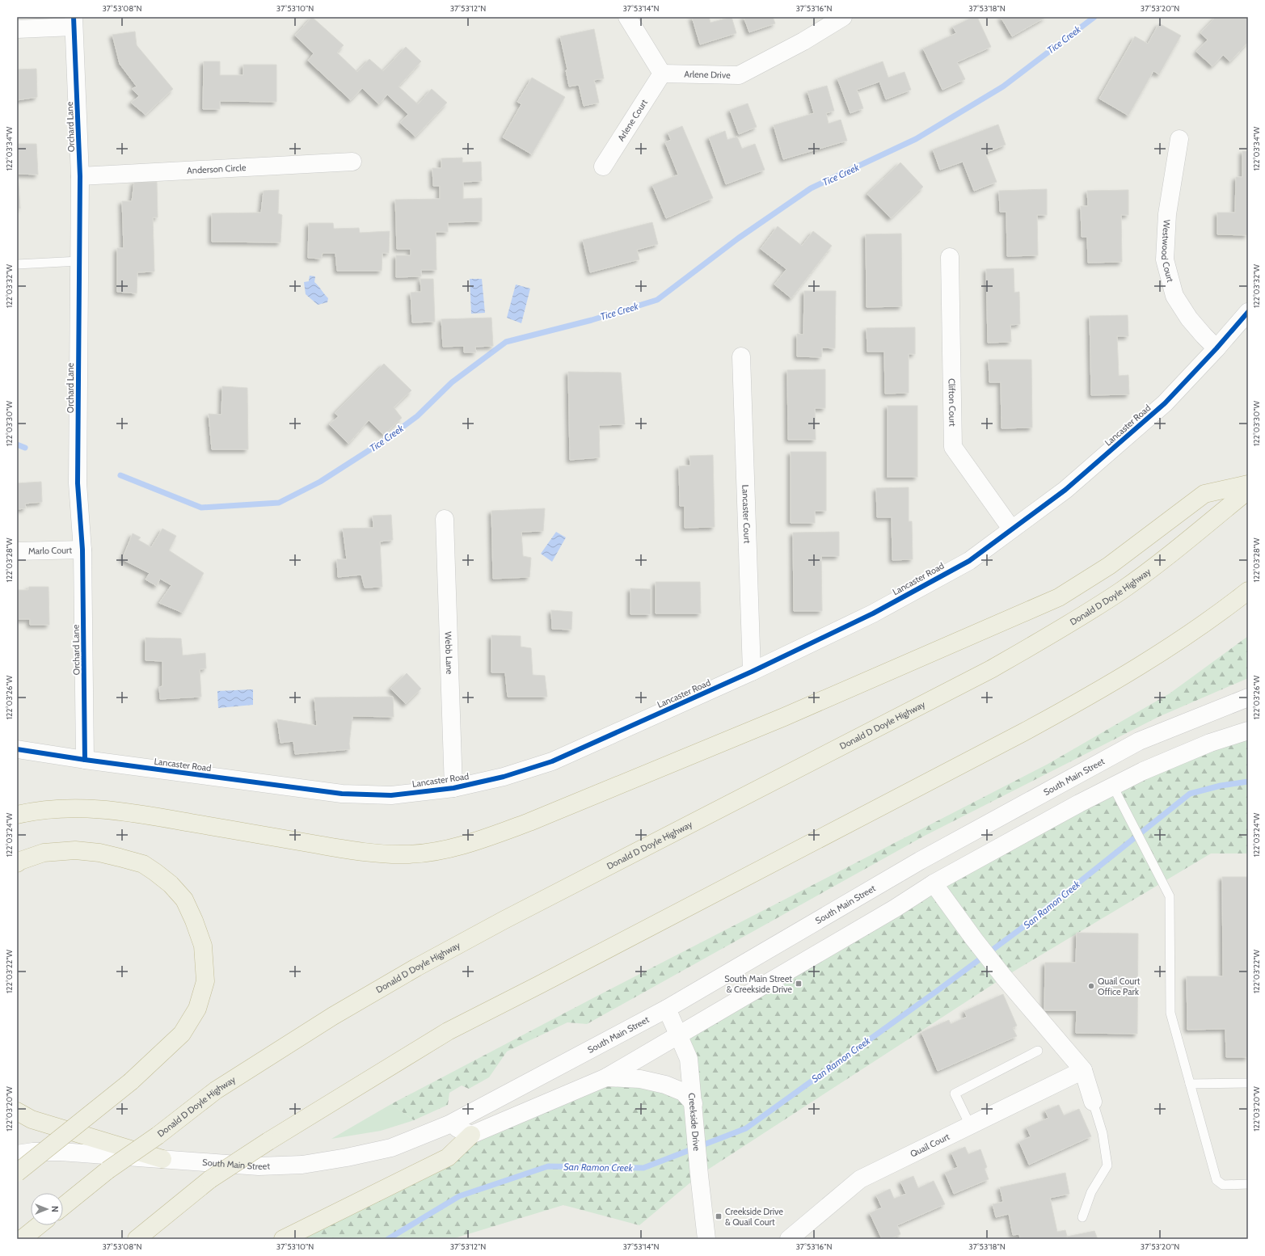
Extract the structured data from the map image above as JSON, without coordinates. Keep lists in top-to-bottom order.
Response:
{
  "streets": {
    "highway": ["Donald D Doyle Highway"],
    "street": [
      "Arlene Drive",
      "Arlene Court",
      "Orchard Lane",
      "Anderson Circle",
      "Westwood Court",
      "Clifton Court",
      "Lancaster Road",
      "Lancaster Court",
      "Marlo Court",
      "Webb Lane",
      "South Main Street",
      "Creekside Drive",
      "Quail Court"
    ]
  },
  "crossings": [
    ["Arlene Drive", "Arlene Court"],
    ["Orchard Lane", "Anderson Circle"],
    ["Orchard Lane", "Lancaster Road"],
    ["Orchard Lane", "Marlo Court"],
    ["Westwood Court", "Lancaster Road"],
    ["Clifton Court", "Lancaster Road"],
    ["Lancaster Road", "Lancaster Court"],
    ["Lancaster Road", "Webb Lane"],
    ["South Main Street", "Creekside Drive"]
  ],
  "water": ["Tice Creek", "San Ramon Creek"],
  "places": {
    "transit": ["South Main Street & Creekside Drive", "Creekside Drive & Quail Court"],
    "other": ["Quail Court Office Park"]
  },
  "north": "right",
  "coordinates": [
    "37°53'08\"N",
    "37°53'10\"N",
    "37°53'12\"N",
    "37°53'14\"N",
    "37°53'16\"N",
    "37°53'18\"N",
    "37°53'20\"N",
    "122°03'34\"W",
    "122°03'32\"W",
    "122°03'30\"W",
    "122°03'28\"W",
    "122°03'26\"W",
    "122°03'24\"W",
    "122°03'22\"W",
    "122°03'20\"W"
  ]
}
